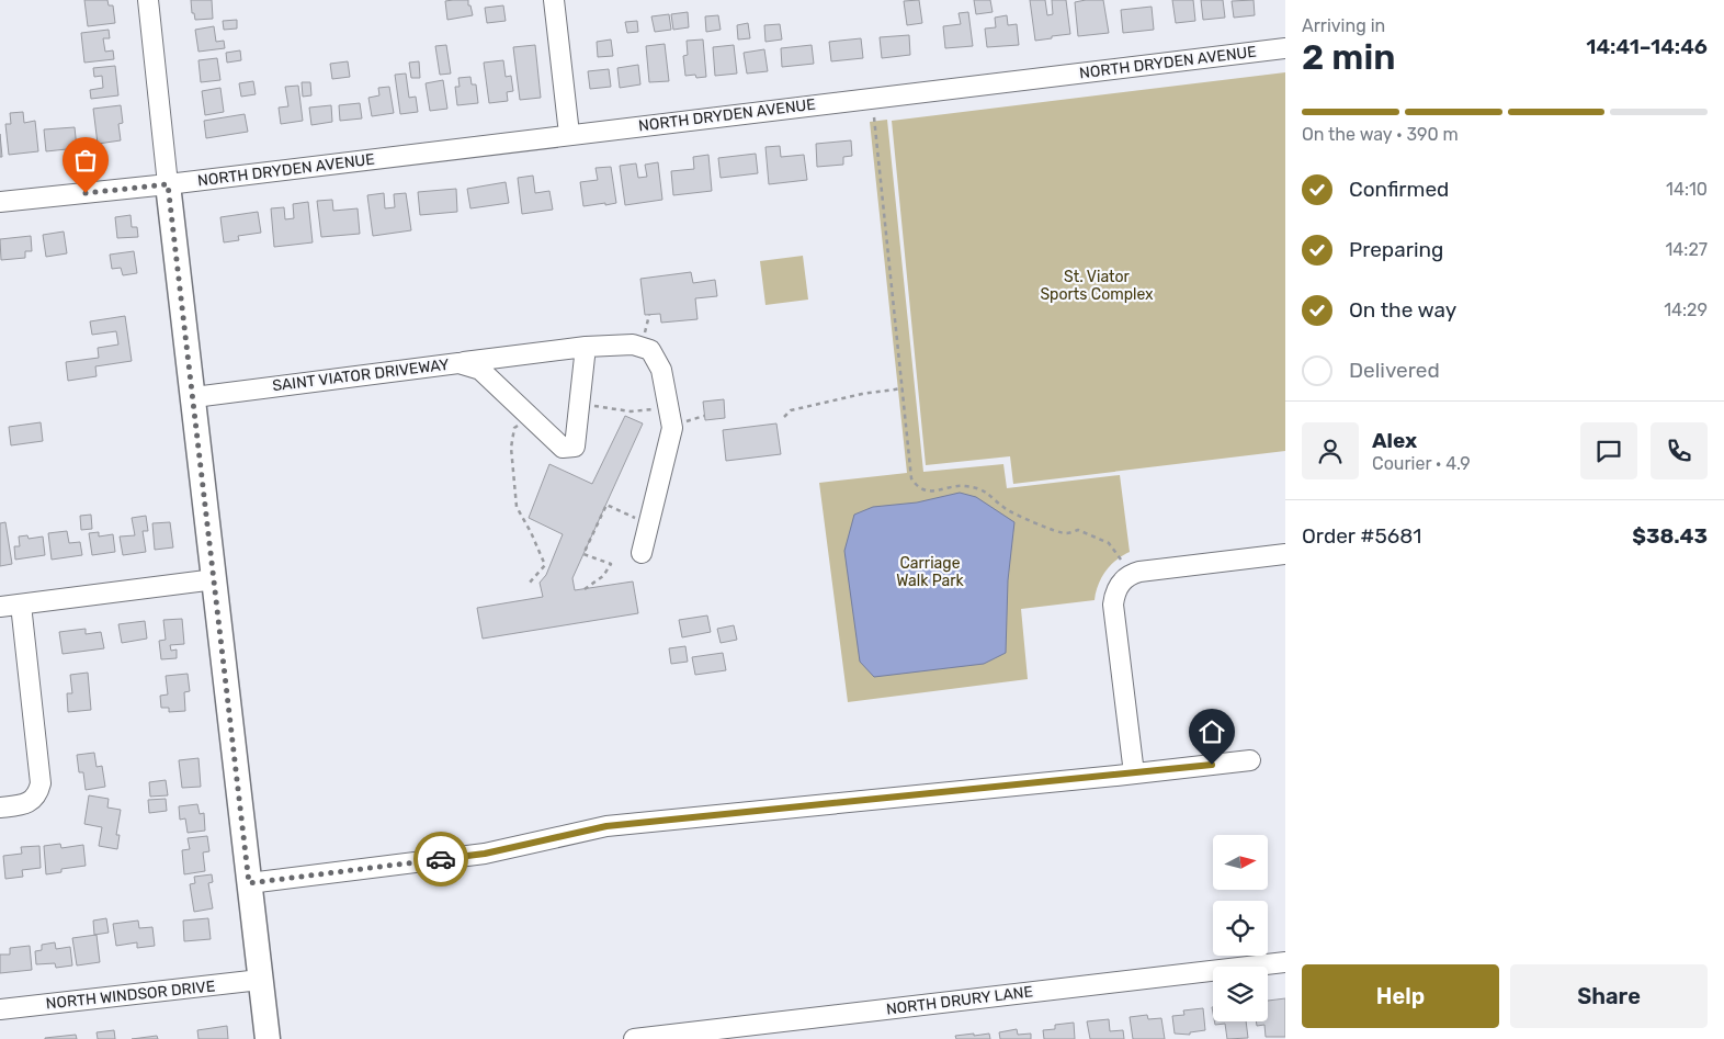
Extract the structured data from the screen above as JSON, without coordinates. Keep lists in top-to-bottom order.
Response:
{
  "streets": {
    "street": [
      "NORTH DRYDEN AVENUE",
      "SAINT VIATOR DRIVEWAY",
      "NORTH WINDSOR DRIVE",
      "NORTH DRURY LANE"
    ]
  },
  "parks": ["St. Viator Sports Complex", "Carriage Walk Park"],
  "north": "right",
  "page": {
    "heading": ["2 min", "Arriving in", "14:41–14:46"],
    "panel": [
      "Alex",
      "Courier · 4.9",
      "Order #5681",
      "$38.43"
    ],
    "bar": "On the way · 390 m",
    "list": [
      ["Confirmed", "14:10"],
      ["Preparing", "14:27"],
      ["On the way", "14:29"],
      "Delivered"
    ],
    "buttons": ["Help", "Share"]
  }
}
